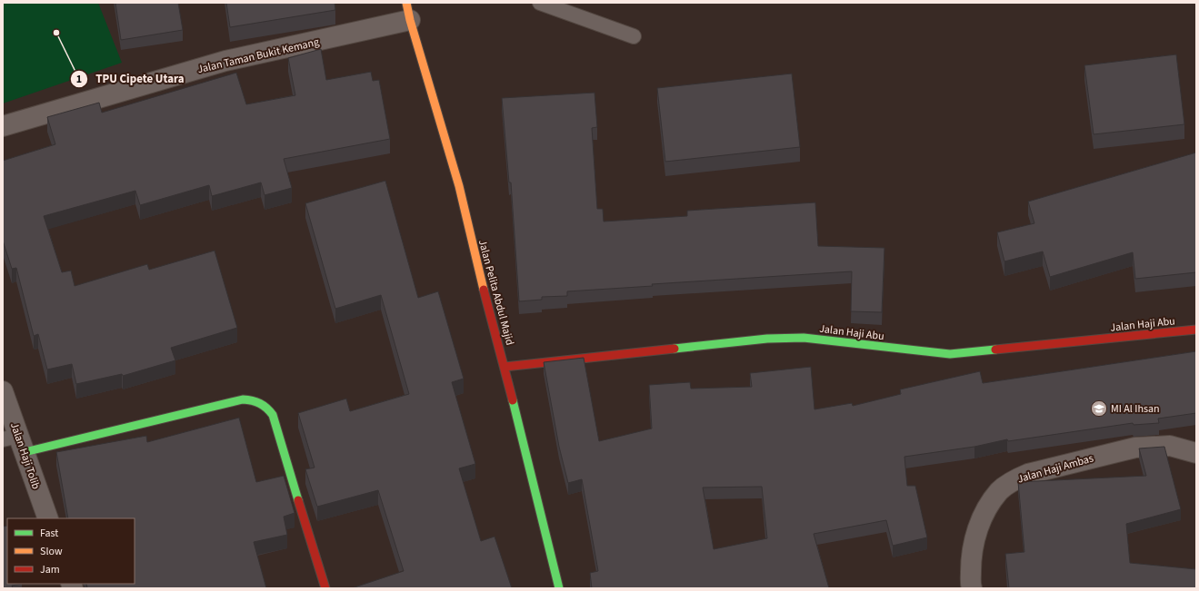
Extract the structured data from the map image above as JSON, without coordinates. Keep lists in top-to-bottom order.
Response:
{
  "streets": {
    "street": [
      "Jalan Taman Bukit Kemang",
      "Jalan Pelita Abdul Majid",
      "Jalan Haji Abu",
      "Jalan Haji Tolib",
      "Jalan Haji Ambas"
    ]
  },
  "crossings": [
    ["Jalan Taman Bukit Kemang", "Jalan Pelita Abdul Majid"],
    ["Jalan Pelita Abdul Majid", "Jalan Haji Abu"]
  ],
  "places": {
    "other": ["TPU Cipete Utara"],
    "school or university": ["MI Al Ihsan"]
  },
  "legend": ["Fast", "Slow", "Jam"]
}
